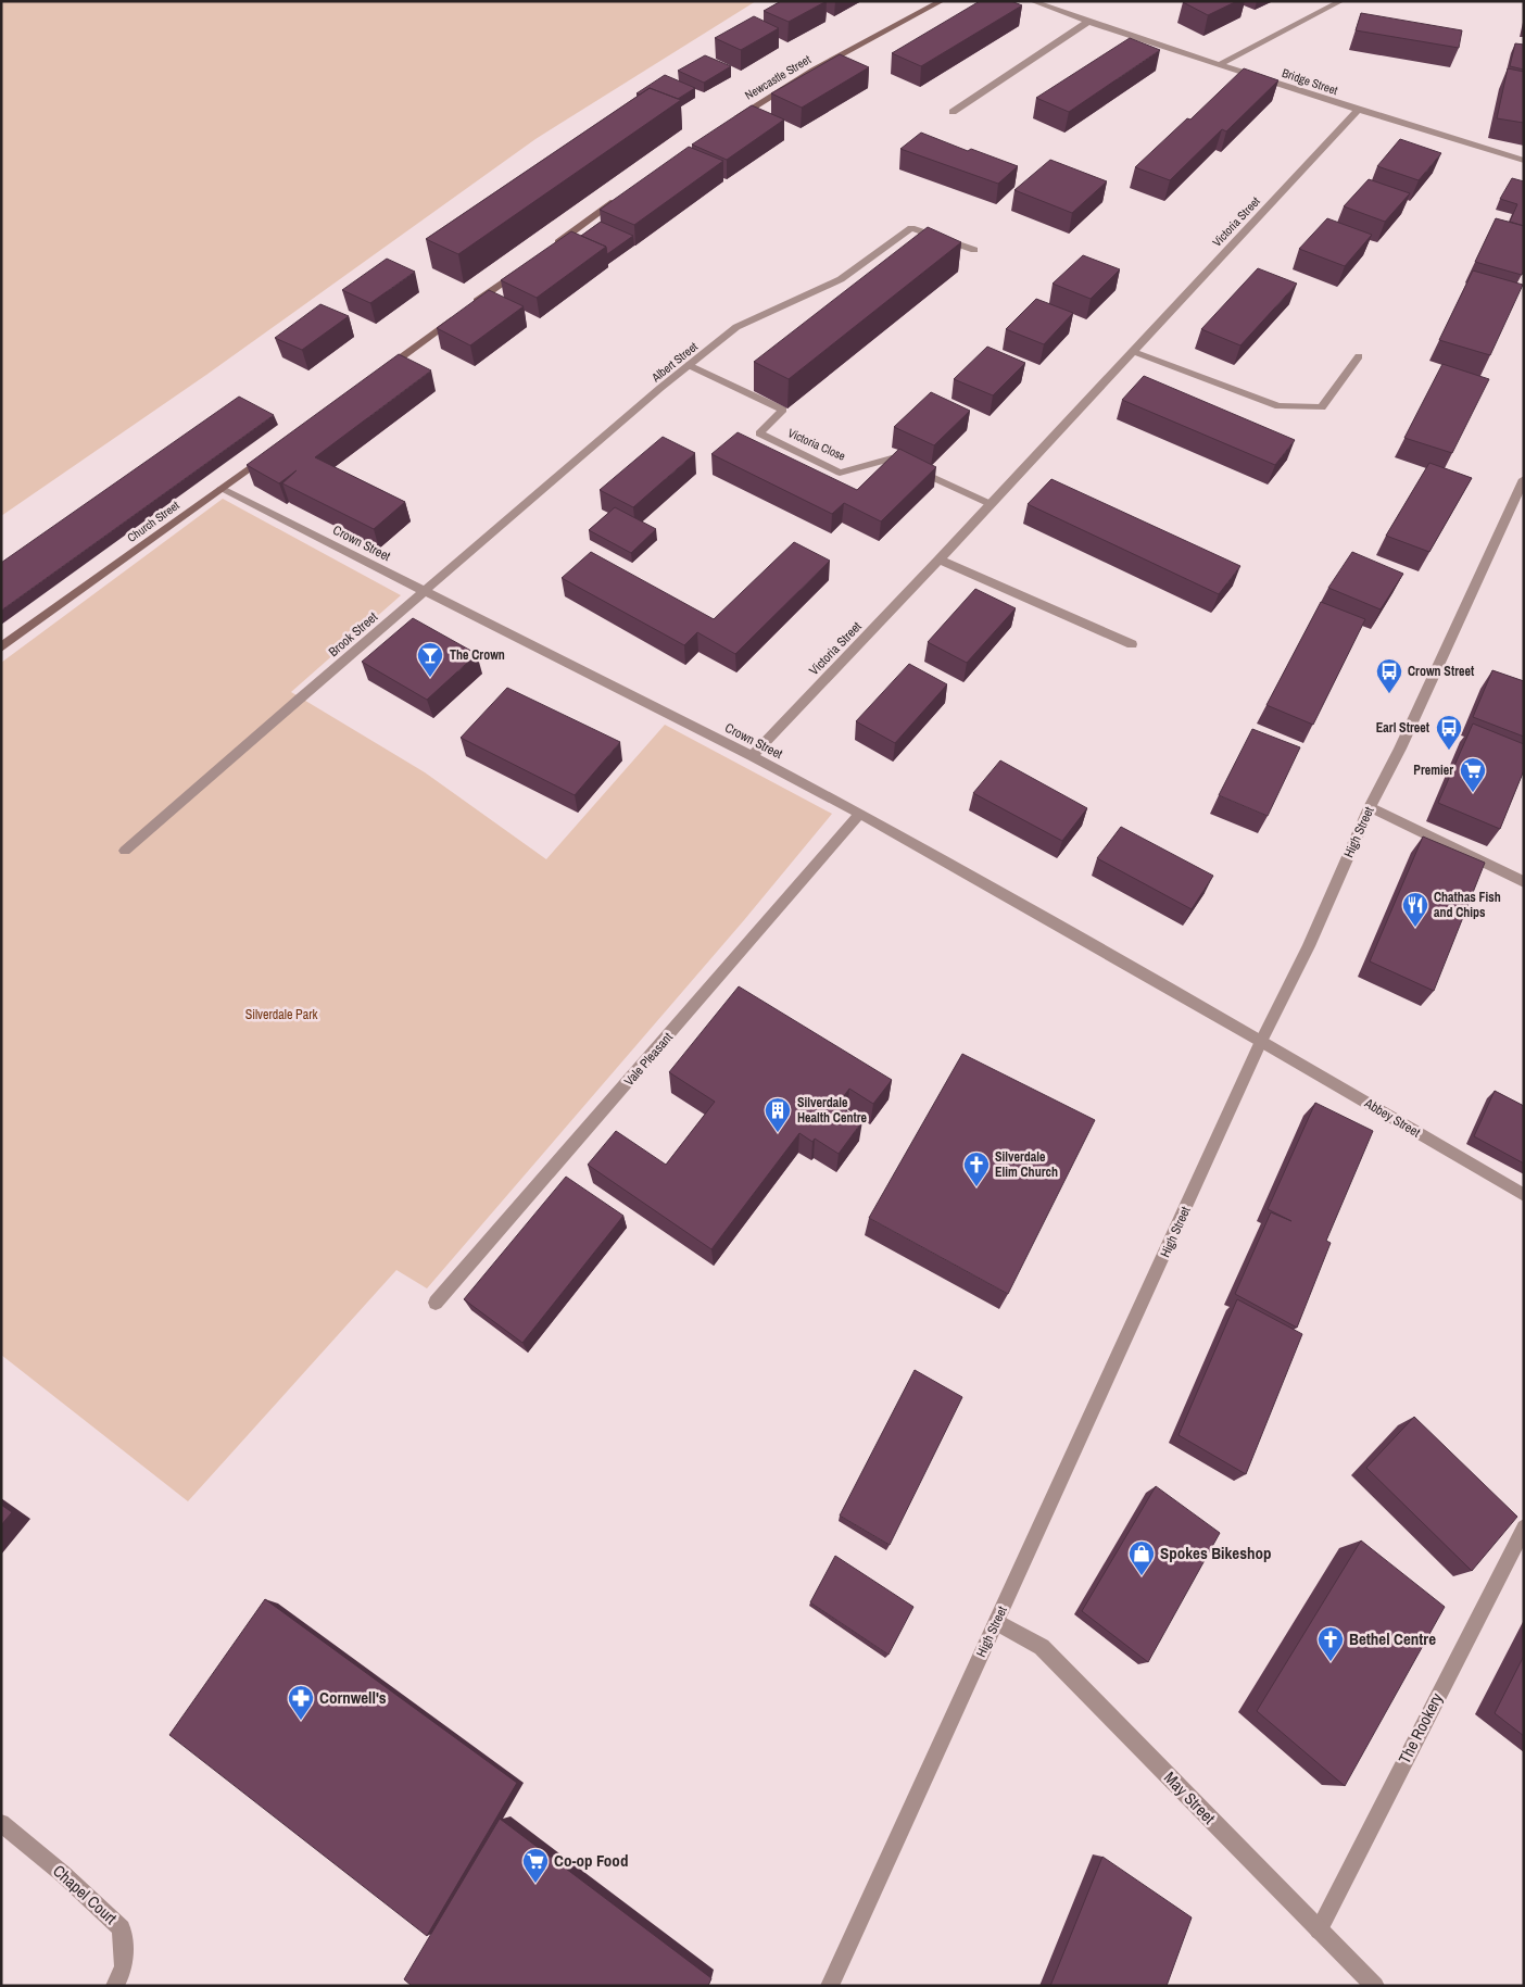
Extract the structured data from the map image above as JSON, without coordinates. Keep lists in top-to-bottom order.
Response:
{
  "streets": {
    "main road": ["Newcastle Street", "Church Street"],
    "street": [
      "Bridge Street",
      "Victoria Street",
      "Albert Street",
      "Victoria Close",
      "Crown Street",
      "Brook Street",
      "High Street",
      "Vale Pleasant",
      "Abbey Street",
      "The Rookery",
      "May Street",
      "Chapel Court"
    ]
  },
  "crossings": [
    ["Bridge Street", "Victoria Street"],
    ["Victoria Street", "Victoria Close"],
    ["Victoria Street", "Crown Street"],
    ["Albert Street", "Victoria Close"],
    ["Albert Street", "Crown Street"],
    ["Albert Street", "Brook Street"],
    ["Church Street", "Crown Street"],
    ["Crown Street", "Brook Street"],
    ["Crown Street", "High Street"],
    ["Crown Street", "Vale Pleasant"],
    ["Crown Street", "Abbey Street"],
    ["High Street", "Abbey Street"],
    ["High Street", "May Street"],
    ["The Rookery", "May Street"]
  ],
  "parks": ["Silverdale Park"],
  "places": {
    "bar": ["The Crown"],
    "bus stop": ["Crown Street", "Earl Street"],
    "supermarket": ["Premier", "Co-op Food"],
    "restaurant": ["Chathas Fish and Chips"],
    "building": ["Silverdale Health Centre"],
    "church": ["Silverdale Elim Church", "Bethel Centre"],
    "shop": ["Spokes Bikeshop"],
    "pharmacy": ["Cornwell's"]
  }
}
